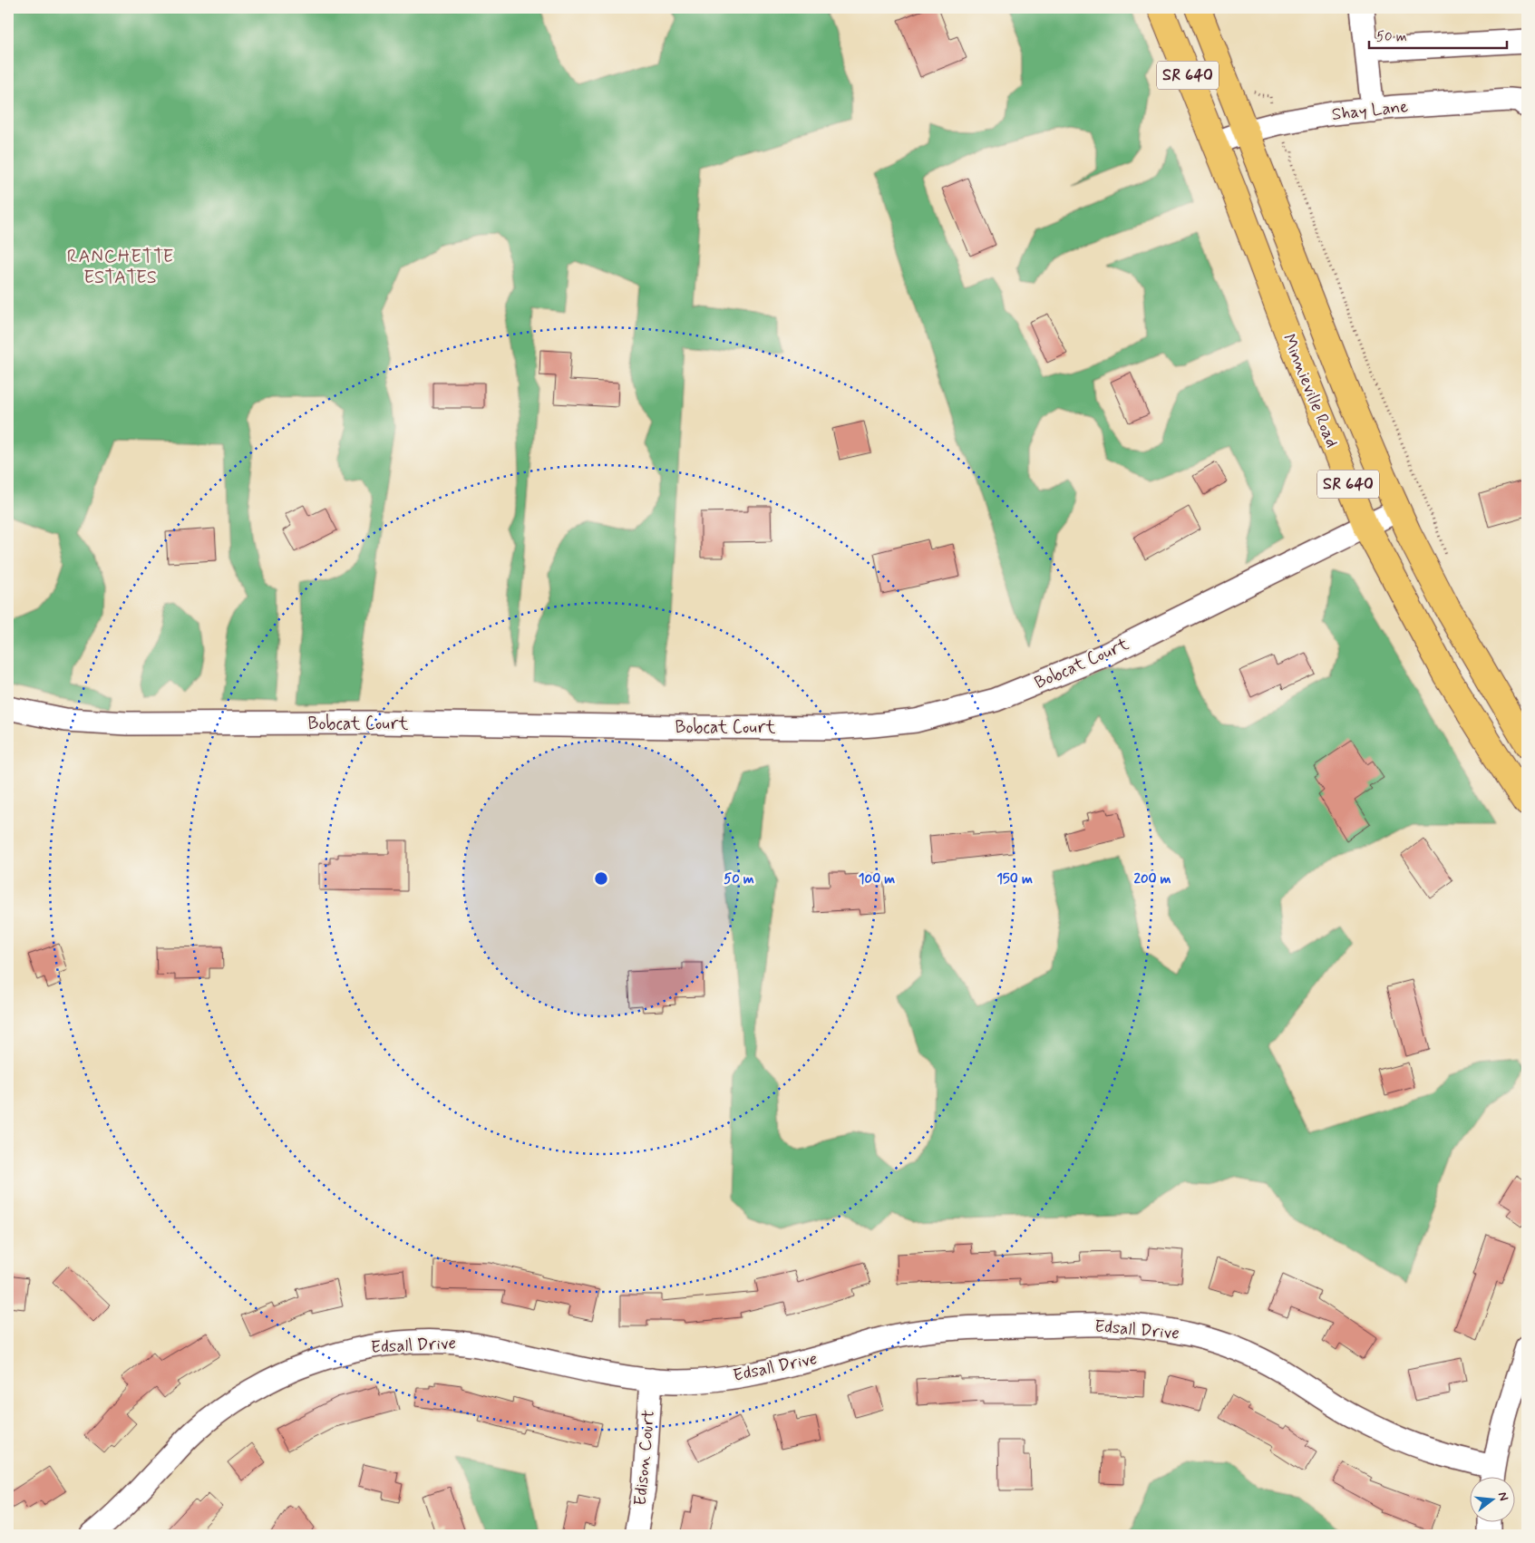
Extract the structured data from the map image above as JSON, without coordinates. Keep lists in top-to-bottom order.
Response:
{
  "streets": {
    "main road": ["SR 640", "Minnieville Road"],
    "street": [
      "Shay Lane",
      "Bobcat Court",
      "Edsall Drive",
      "Edison Court"
    ]
  },
  "crossings": [
    ["Shay Lane", "Minnieville Road"],
    ["Minnieville Road", "Bobcat Court"],
    ["Edsall Drive", "Edison Court"]
  ],
  "districts": ["RANCHETTE ESTATES"],
  "scale_bar": "50 m",
  "north": "right",
  "rings": [
    "50 m",
    "100 m",
    "150 m",
    "200 m"
  ]
}
